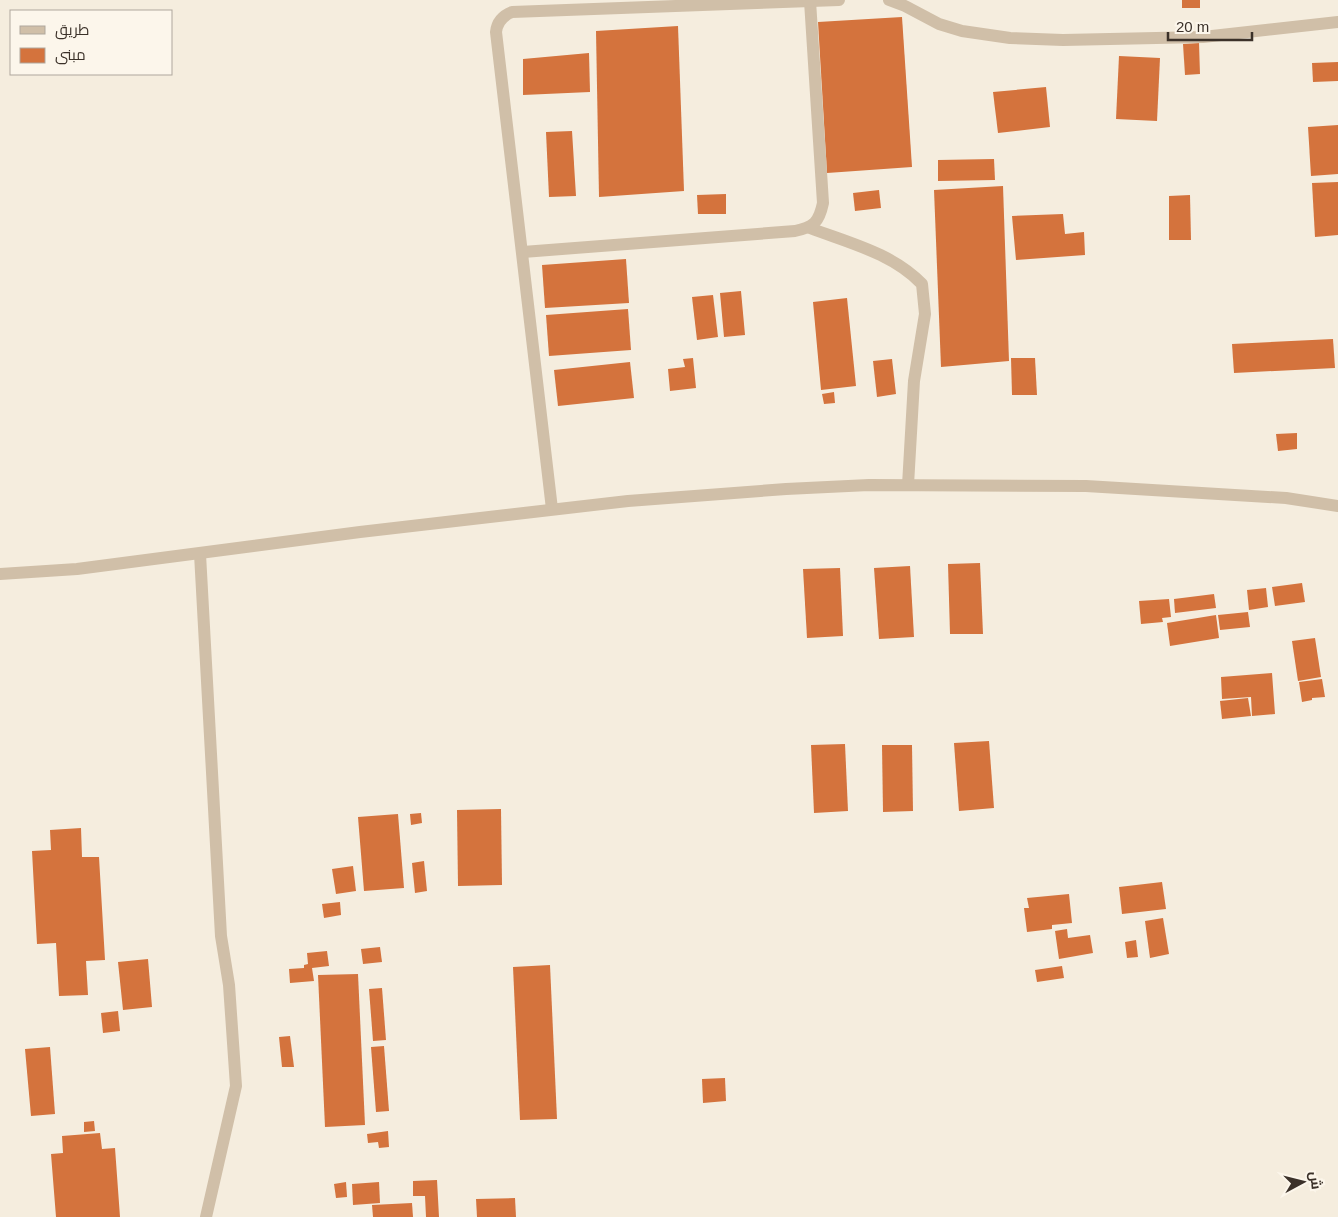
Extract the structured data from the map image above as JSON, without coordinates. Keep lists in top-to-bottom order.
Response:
{
  "legend": ["طريق", "مبنى"],
  "scale_bar": "20 m",
  "north": "right"
}
